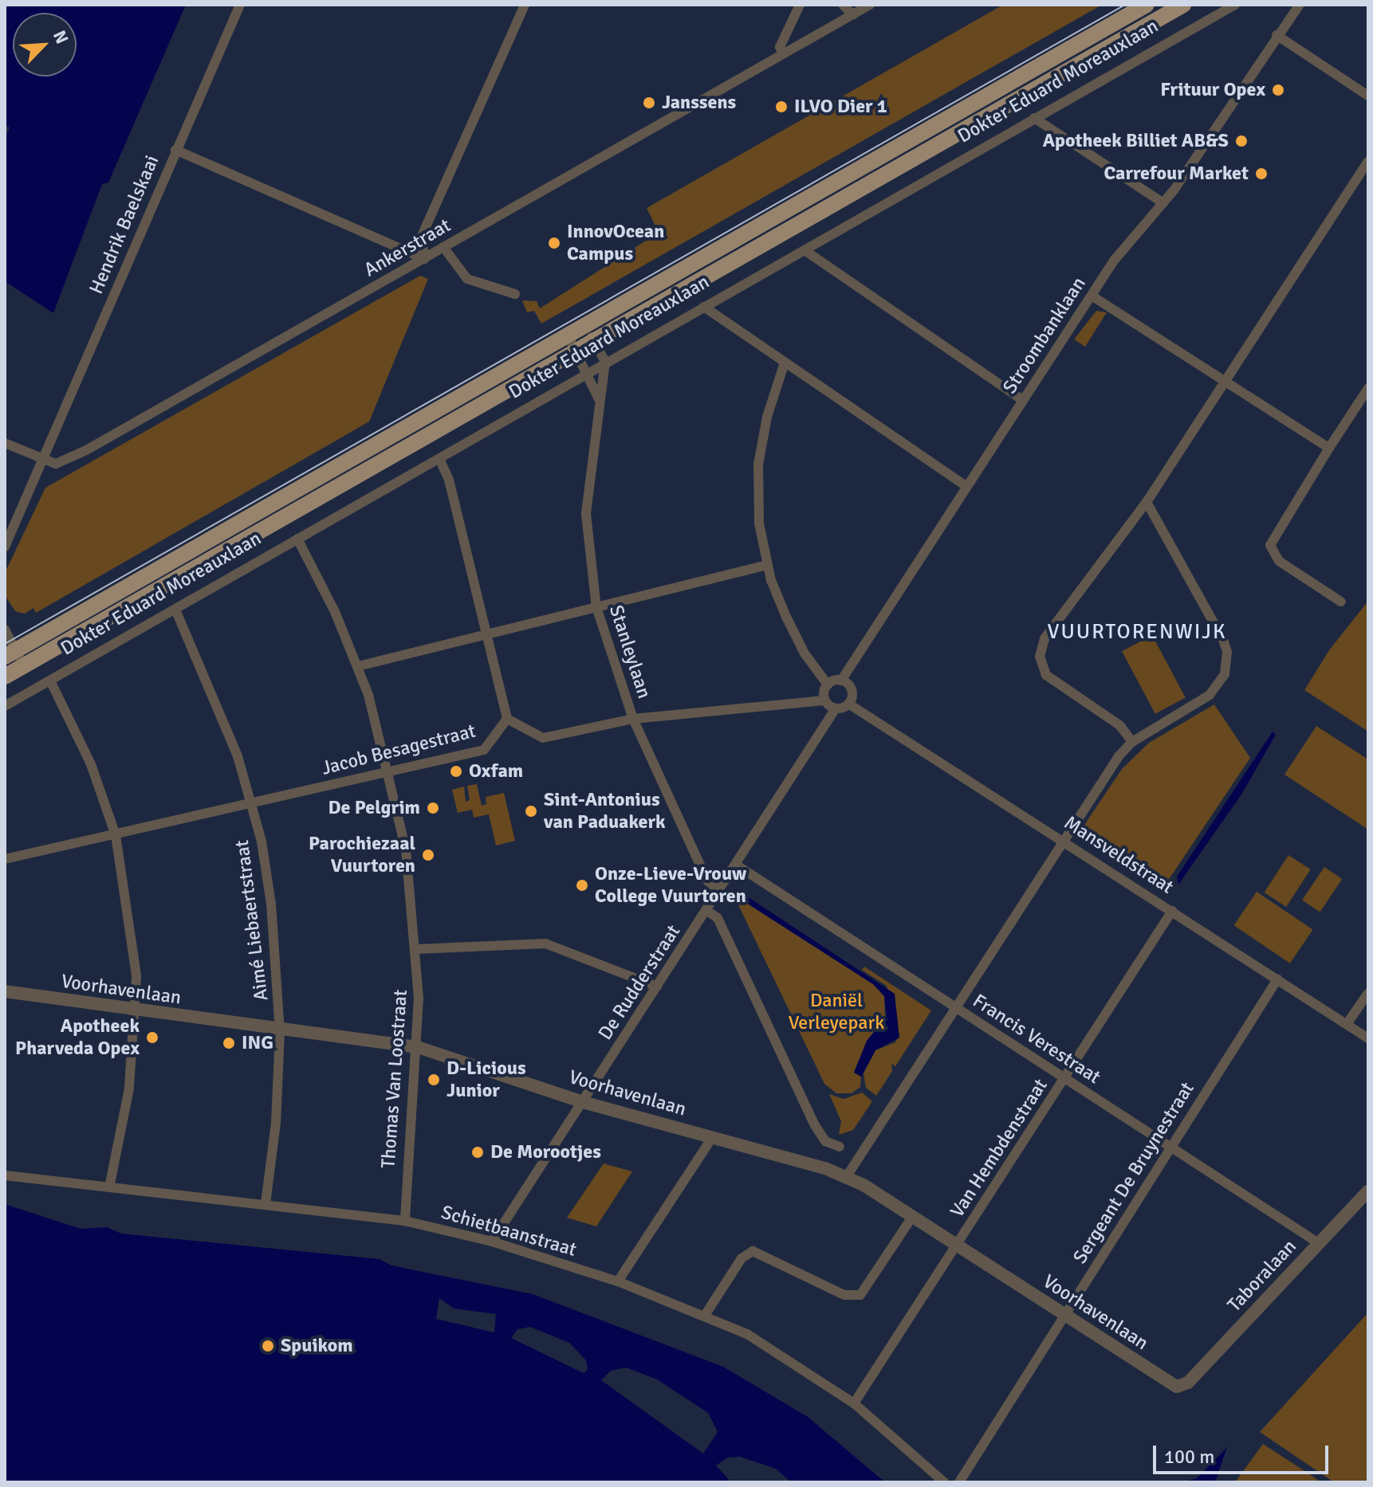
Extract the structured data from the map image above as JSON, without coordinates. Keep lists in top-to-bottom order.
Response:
{
  "streets": {
    "main road": ["Dokter Eduard Moreauxlaan"],
    "street": [
      "Hendrik Baelskaai",
      "Ankerstraat",
      "Stroombanklaan",
      "Stanleylaan",
      "Jacob Besagestraat",
      "Mansveldstraat",
      "Aimé Liebaertstraat",
      "De Rudderstraat",
      "Voorhavenlaan",
      "Francis Verestraat",
      "Thomas Van Loostraat",
      "Van Hembdenstraat",
      "Sergeant De Bruynestraat",
      "Schietbaanstraat",
      "Taboralaan"
    ]
  },
  "crossings": [
    ["Dokter Eduard Moreauxlaan", "Stanleylaan"],
    ["Dokter Eduard Moreauxlaan", "Aimé Liebaertstraat"],
    ["Dokter Eduard Moreauxlaan", "Thomas Van Loostraat"],
    ["Hendrik Baelskaai", "Ankerstraat"],
    ["Stroombanklaan", "Mansveldstraat"],
    ["Stroombanklaan", "De Rudderstraat"],
    ["Stanleylaan", "De Rudderstraat"],
    ["Jacob Besagestraat", "Aimé Liebaertstraat"],
    ["Jacob Besagestraat", "Thomas Van Loostraat"],
    ["Mansveldstraat", "De Rudderstraat"],
    ["Mansveldstraat", "Van Hembdenstraat"],
    ["Mansveldstraat", "Sergeant De Bruynestraat"],
    ["Aimé Liebaertstraat", "Voorhavenlaan"],
    ["Aimé Liebaertstraat", "Schietbaanstraat"],
    ["De Rudderstraat", "Voorhavenlaan"],
    ["De Rudderstraat", "Francis Verestraat"],
    ["De Rudderstraat", "Schietbaanstraat"],
    ["Voorhavenlaan", "Thomas Van Loostraat"],
    ["Voorhavenlaan", "Van Hembdenstraat"],
    ["Voorhavenlaan", "Sergeant De Bruynestraat"],
    ["Voorhavenlaan", "Taboralaan"],
    ["Francis Verestraat", "Van Hembdenstraat"],
    ["Francis Verestraat", "Sergeant De Bruynestraat"],
    ["Francis Verestraat", "Taboralaan"],
    ["Thomas Van Loostraat", "Schietbaanstraat"],
    ["Van Hembdenstraat", "Schietbaanstraat"]
  ],
  "districts": ["VUURTORENWIJK"],
  "parks": ["Daniël Verleyepark"],
  "places": [
    "Frituur Opex",
    "Janssens",
    "ILVO Dier 1",
    "Apotheek Billiet AB&S",
    "Carrefour Market",
    "InnovOcean Campus",
    "Oxfam",
    "De Pelgrim",
    "Sint-Antonius van Paduakerk",
    "Parochiezaal Vuurtoren",
    "Onze-Lieve-Vrouw College Vuurtoren",
    "Apotheek Pharveda Opex",
    "ING",
    "D-Licious Junior",
    "De Morootjes",
    "Spuikom"
  ],
  "scale_bar": "100 m",
  "north": "top right"
}
